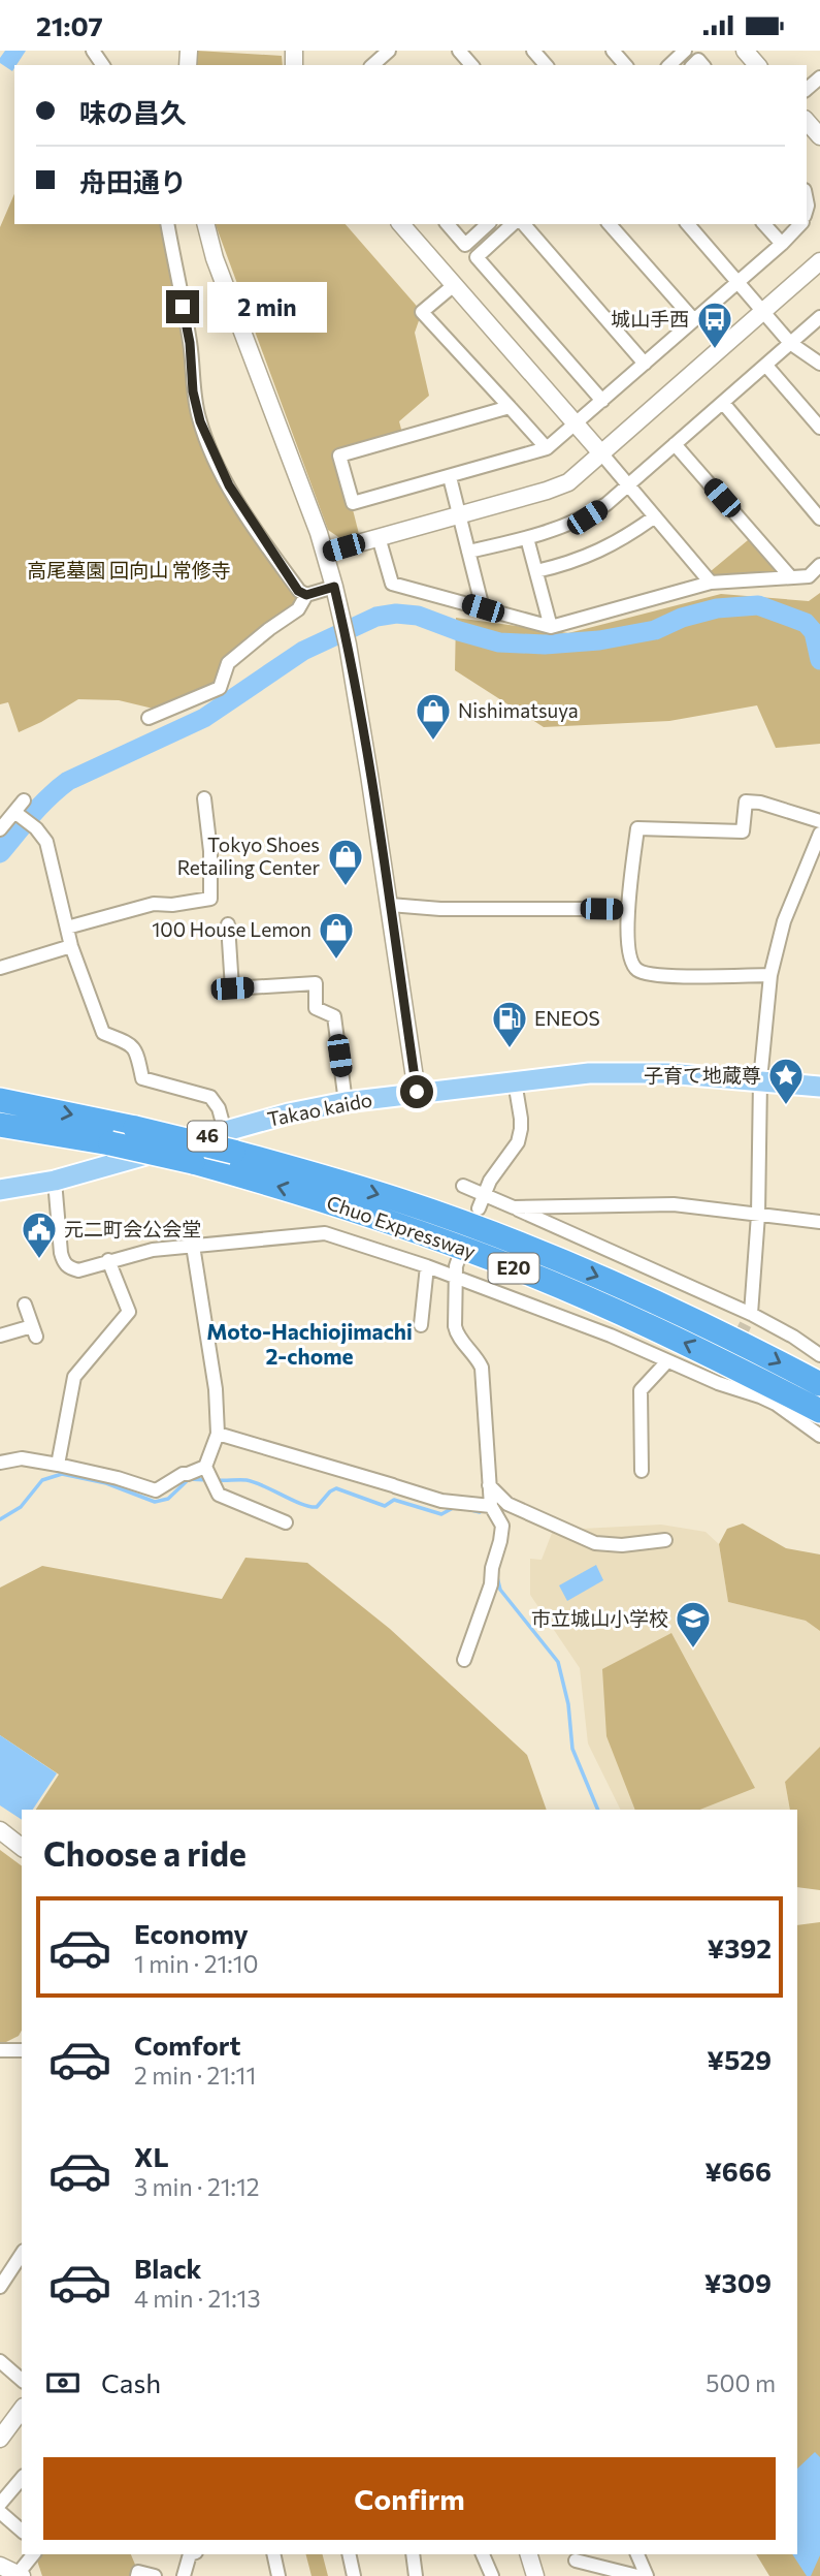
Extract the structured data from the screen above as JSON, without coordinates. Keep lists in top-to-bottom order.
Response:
{
  "streets": {
    "highway": ["Chuo Expressway", "E20"],
    "main road": ["Takao kaido", "46"]
  },
  "crossings": [
    ["Takao kaido", "Chuo Expressway"]
  ],
  "districts": ["Moto-Hachiojimachi 2-chome"],
  "parks": ["高尾墓園 回向山 常修寺"],
  "places": {
    "bus stop": ["城山手西"],
    "shop": ["Nishimatsuya", "Tokyo Shoes Retailing Center", "100 House Lemon"],
    "fuel station": ["ENEOS"],
    "place": ["子育て地蔵尊"],
    "public building": ["元二町会公会堂"],
    "school or university": ["市立城山小学校"]
  },
  "page": {
    "status": "21:07",
    "banner": ["味の昌久", "舟田通り"],
    "bubble": "2 min",
    "heading": "Choose a ride",
    "list": [
      {
        "name": "Economy",
        "note": "1 min · 21:10",
        "value": "¥392"
      },
      {
        "name": "Comfort",
        "note": "2 min · 21:11",
        "value": "¥529"
      },
      {
        "name": "XL",
        "note": "3 min · 21:12",
        "value": "¥666"
      },
      {
        "name": "Black",
        "note": "4 min · 21:13",
        "value": "¥309"
      }
    ],
    "pay": ["Cash", "500 m"],
    "buttons": "Confirm"
  }
}
